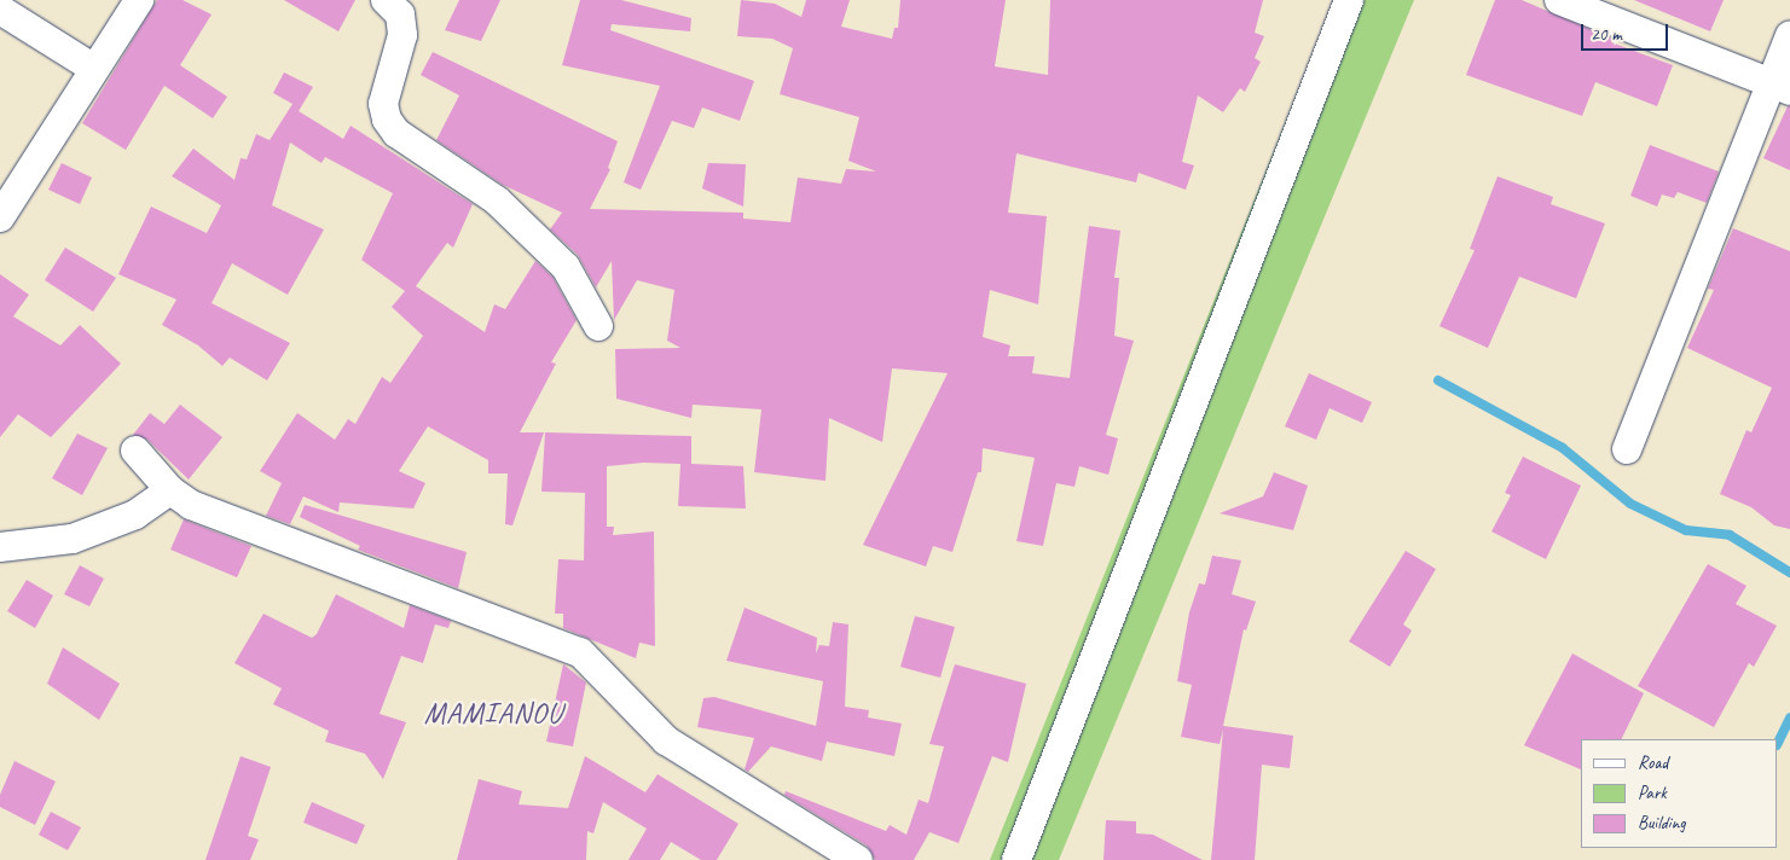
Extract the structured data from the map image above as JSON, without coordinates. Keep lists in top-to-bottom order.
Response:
{
  "districts": ["MAMIANOU"],
  "legend": ["Road", "Park", "Building"],
  "scale_bar": "20 m"
}
